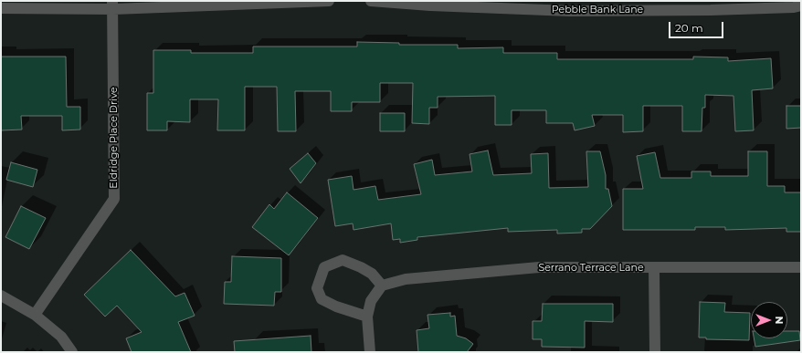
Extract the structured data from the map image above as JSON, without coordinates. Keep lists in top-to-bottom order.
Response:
{
  "streets": {
    "street": ["Pebble Bank Lane", "Eldridge Place Drive", "Serrano Terrace Lane"]
  },
  "scale_bar": "20 m",
  "north": "right"
}
